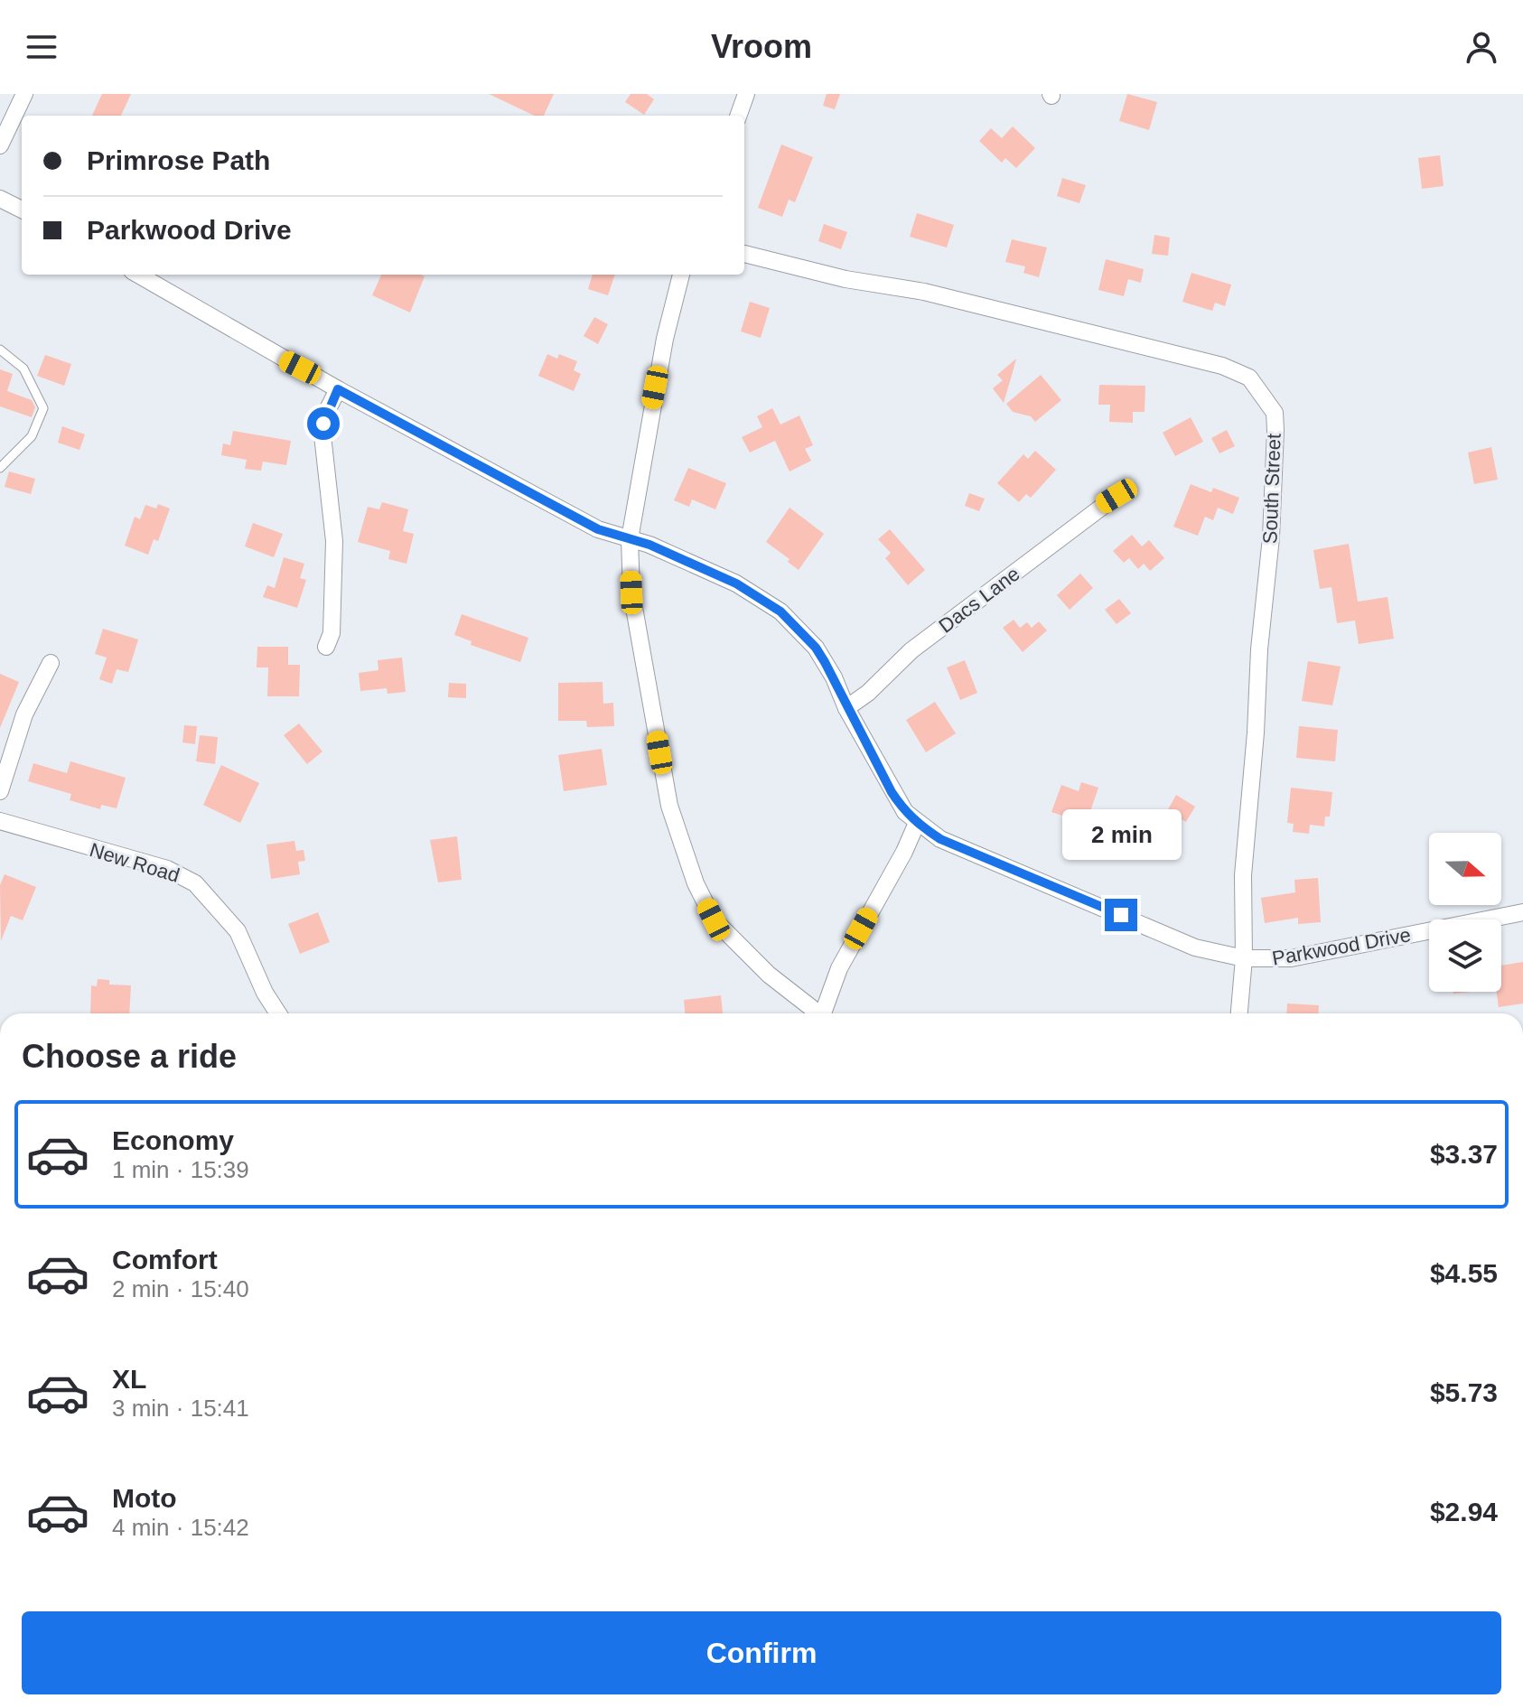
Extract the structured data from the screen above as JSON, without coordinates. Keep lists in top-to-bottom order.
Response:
{
  "streets": {
    "street": [
      "South Street",
      "Dacs Lane",
      "New Road",
      "Parkwood Drive"
    ]
  },
  "crossings": [
    ["South Street", "Parkwood Drive"],
    ["Dacs Lane", "Parkwood Drive"]
  ],
  "north": "right",
  "page": {
    "header": "Vroom",
    "banner": ["Primrose Path", "Parkwood Drive"],
    "bubble": "2 min",
    "heading": "Choose a ride",
    "list": [
      {
        "name": "Economy",
        "note": "1 min · 15:39",
        "value": "$3.37"
      },
      {
        "name": "Comfort",
        "note": "2 min · 15:40",
        "value": "$4.55"
      },
      {
        "name": "XL",
        "note": "3 min · 15:41",
        "value": "$5.73"
      },
      {
        "name": "Moto",
        "note": "4 min · 15:42",
        "value": "$2.94"
      }
    ],
    "buttons": "Confirm"
  }
}
